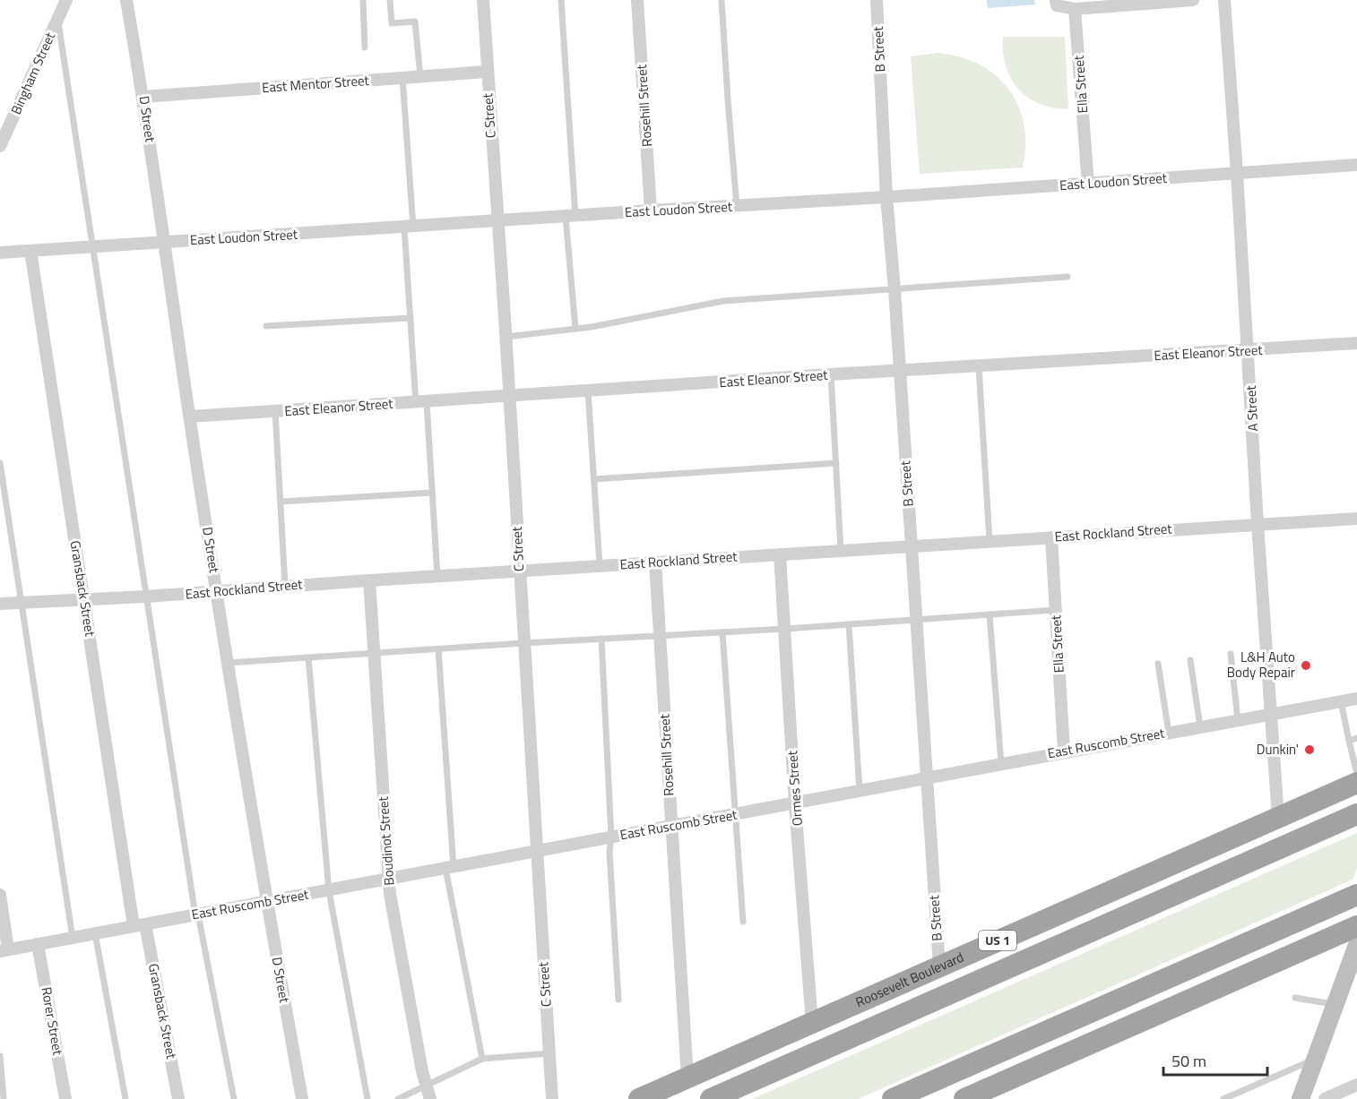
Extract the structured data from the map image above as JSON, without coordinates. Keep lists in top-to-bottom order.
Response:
{
  "streets": {
    "highway": ["US 1", "Roosevelt Boulevard"],
    "street": [
      "B Street",
      "Bingham Street",
      "East Mentor Street",
      "Ella Street",
      "Rosehill Street",
      "C Street",
      "D Street",
      "East Loudon Street",
      "East Eleanor Street",
      "A Street",
      "East Rockland Street",
      "Gransback Street",
      "East Ruscomb Street",
      "Ormes Street",
      "Boudinot Street",
      "Rorer Street"
    ]
  },
  "crossings": [
    ["B Street", "East Loudon Street"],
    ["B Street", "East Eleanor Street"],
    ["B Street", "East Rockland Street"],
    ["B Street", "East Ruscomb Street"],
    ["B Street", "Roosevelt Boulevard"],
    ["East Mentor Street", "C Street"],
    ["East Mentor Street", "D Street"],
    ["Ella Street", "East Loudon Street"],
    ["Ella Street", "East Rockland Street"],
    ["Ella Street", "East Ruscomb Street"],
    ["Rosehill Street", "East Loudon Street"],
    ["Rosehill Street", "East Rockland Street"],
    ["Rosehill Street", "East Ruscomb Street"],
    ["Rosehill Street", "Roosevelt Boulevard"],
    ["C Street", "East Loudon Street"],
    ["C Street", "East Eleanor Street"],
    ["C Street", "East Rockland Street"],
    ["C Street", "East Ruscomb Street"],
    ["D Street", "East Loudon Street"],
    ["D Street", "East Eleanor Street"],
    ["D Street", "East Rockland Street"],
    ["D Street", "East Ruscomb Street"],
    ["East Loudon Street", "A Street"],
    ["East Loudon Street", "Gransback Street"],
    ["East Eleanor Street", "A Street"],
    ["A Street", "East Rockland Street"],
    ["A Street", "East Ruscomb Street"],
    ["A Street", "Roosevelt Boulevard"],
    ["East Rockland Street", "Gransback Street"],
    ["East Rockland Street", "Ormes Street"],
    ["East Rockland Street", "Boudinot Street"],
    ["Gransback Street", "East Ruscomb Street"],
    ["East Ruscomb Street", "Ormes Street"],
    ["East Ruscomb Street", "Boudinot Street"],
    ["East Ruscomb Street", "Rorer Street"],
    ["Ormes Street", "Roosevelt Boulevard"]
  ],
  "places": ["L&H Auto Body Repair", "Dunkin'"],
  "scale_bar": "50 m"
}
